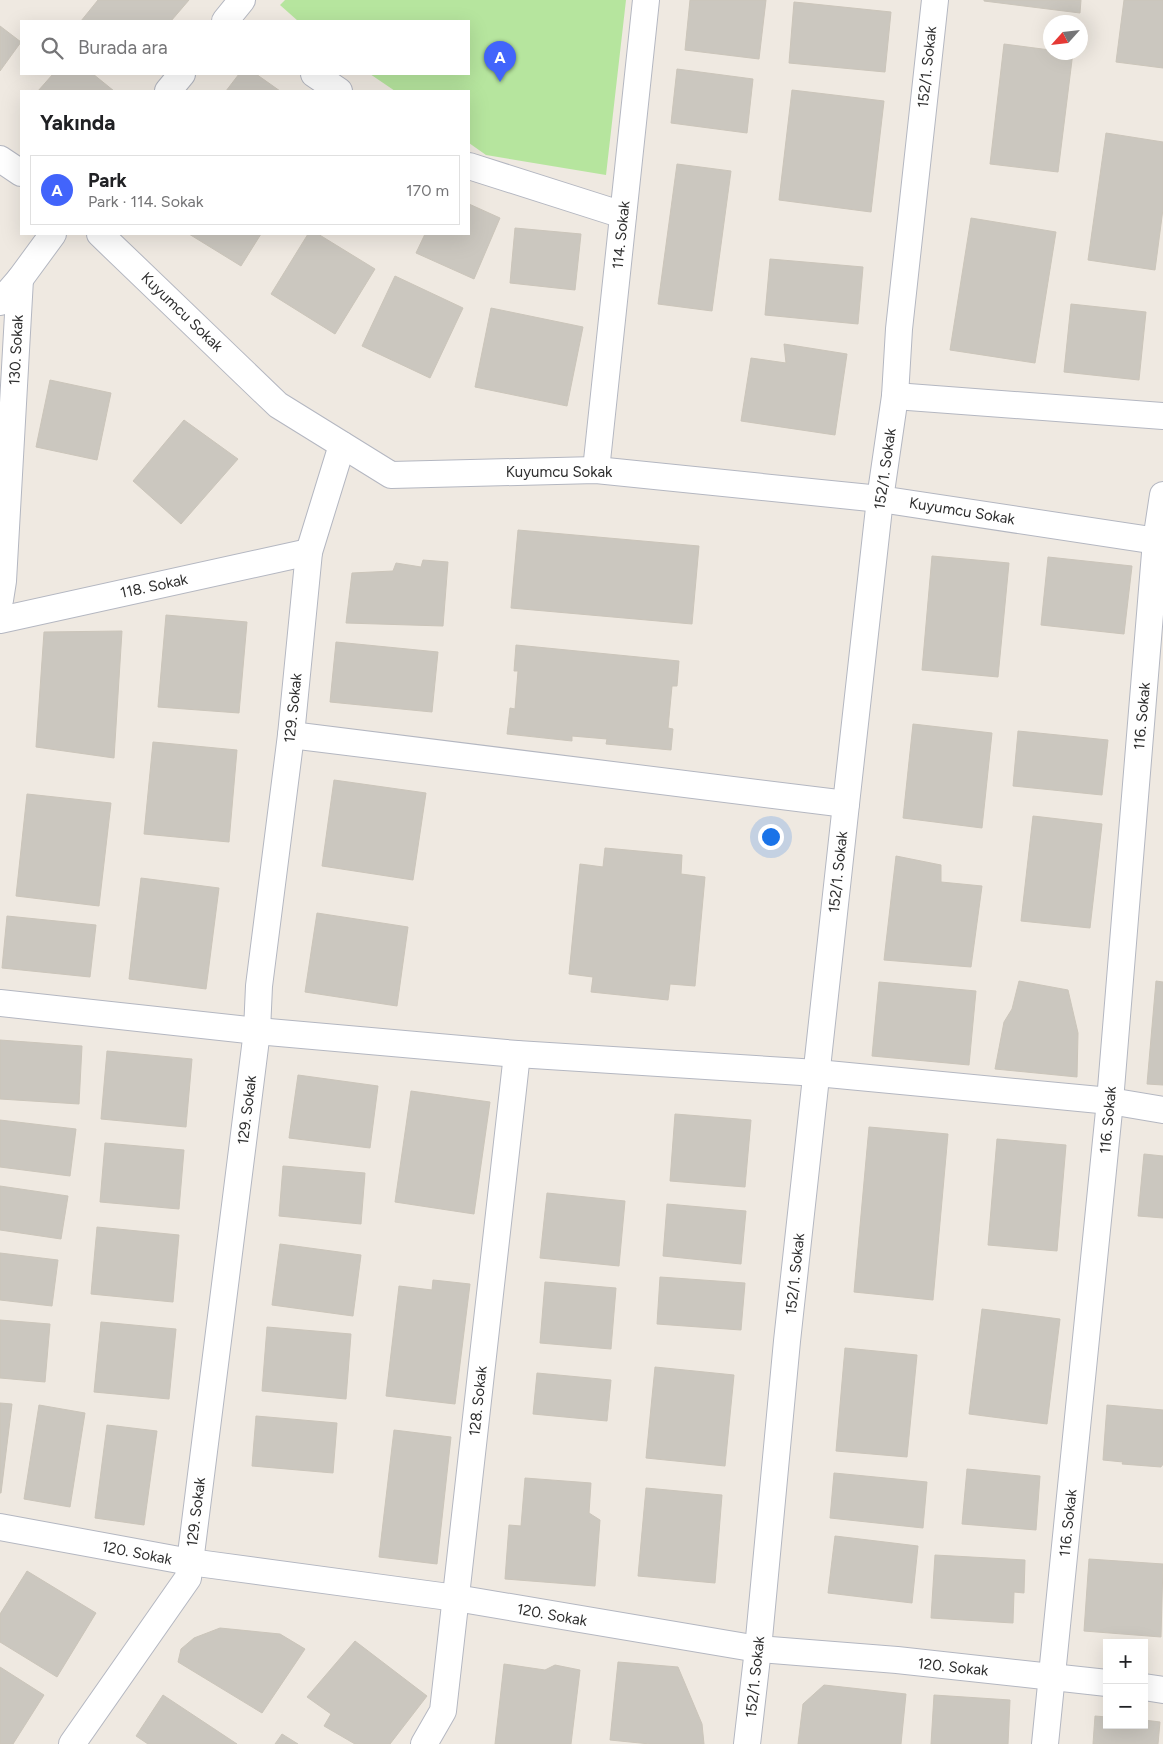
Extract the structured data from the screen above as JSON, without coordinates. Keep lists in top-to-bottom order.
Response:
{
  "streets": {
    "street": [
      "152/1. Sokak",
      "114. Sokak",
      "Kuyumcu Sokak",
      "130. Sokak",
      "118. Sokak",
      "129. Sokak",
      "116. Sokak",
      "128. Sokak",
      "120. Sokak"
    ]
  },
  "crossings": [
    ["152/1. Sokak", "Kuyumcu Sokak"],
    ["152/1. Sokak", "120. Sokak"],
    ["114. Sokak", "Kuyumcu Sokak"],
    ["Kuyumcu Sokak", "129. Sokak"],
    ["Kuyumcu Sokak", "116. Sokak"],
    ["118. Sokak", "129. Sokak"],
    ["129. Sokak", "120. Sokak"],
    ["116. Sokak", "120. Sokak"],
    ["128. Sokak", "120. Sokak"]
  ],
  "north": "bottom left",
  "page": {
    "search": "Burada ara",
    "pins": "A",
    "heading": "Yakında",
    "list": [
      {
        "mark": "A",
        "name": "Park",
        "note": "Park · 114. Sokak",
        "value": "170 m"
      }
    ],
    "map_buttons": ["+", "−"]
  }
}
